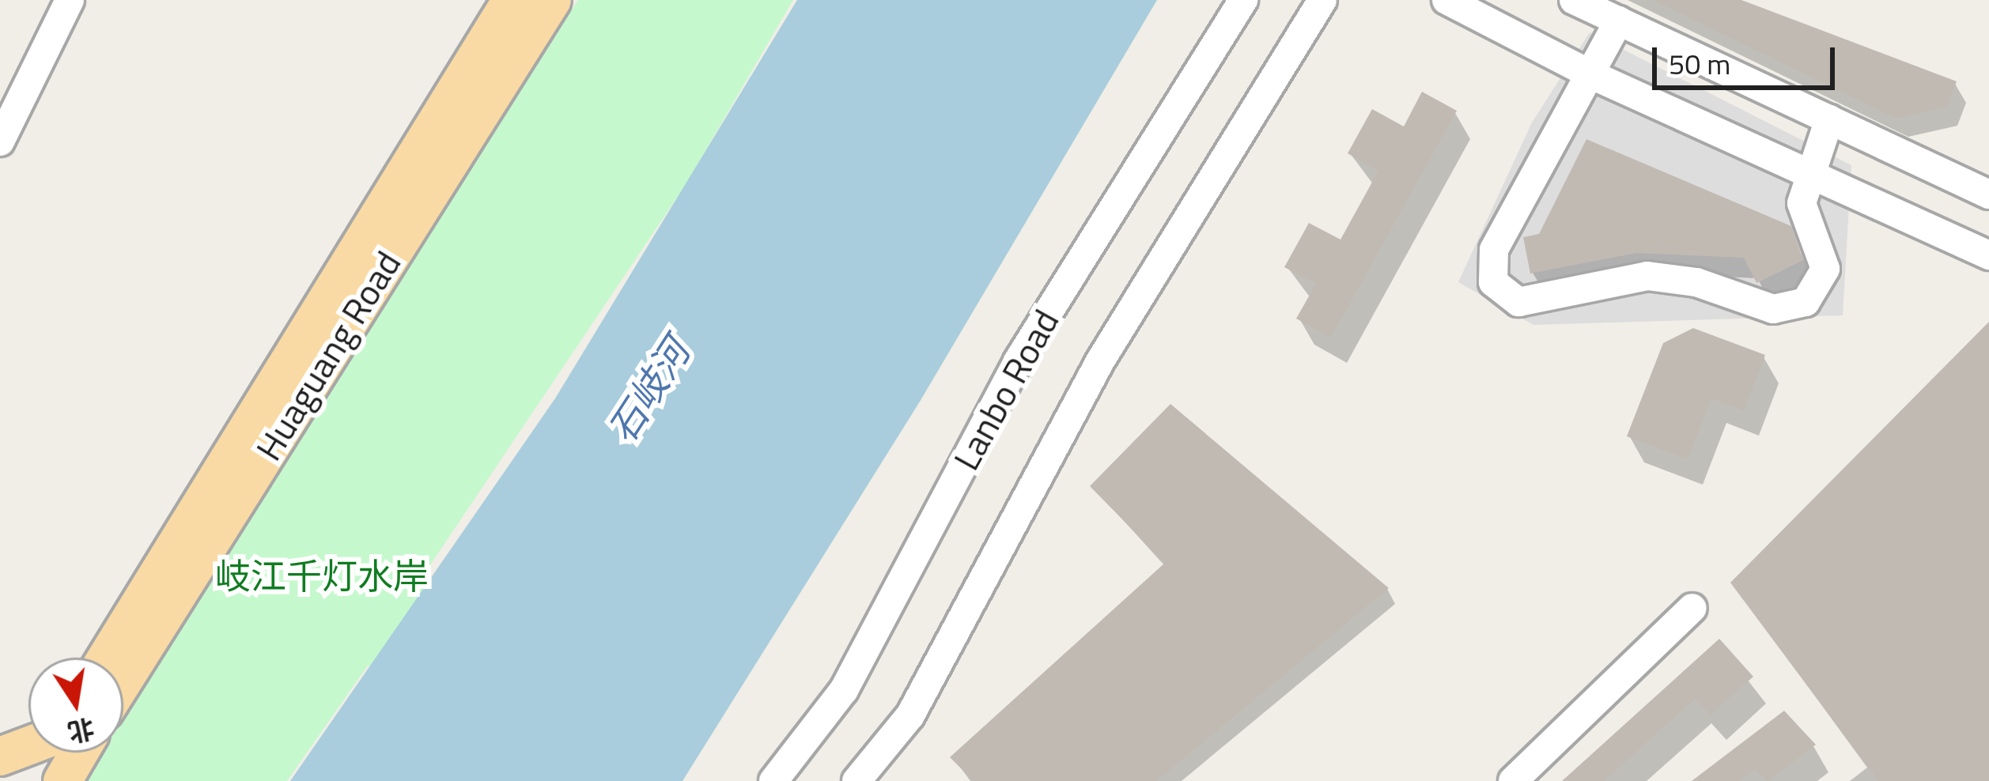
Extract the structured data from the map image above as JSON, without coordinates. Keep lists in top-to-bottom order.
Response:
{
  "streets": {
    "main road": ["Huaguang Road"],
    "street": ["Lanbo Road"]
  },
  "water": ["石岐河"],
  "parks": ["岐江千灯水岸"],
  "scale_bar": "50 m",
  "north": "bottom"
}
